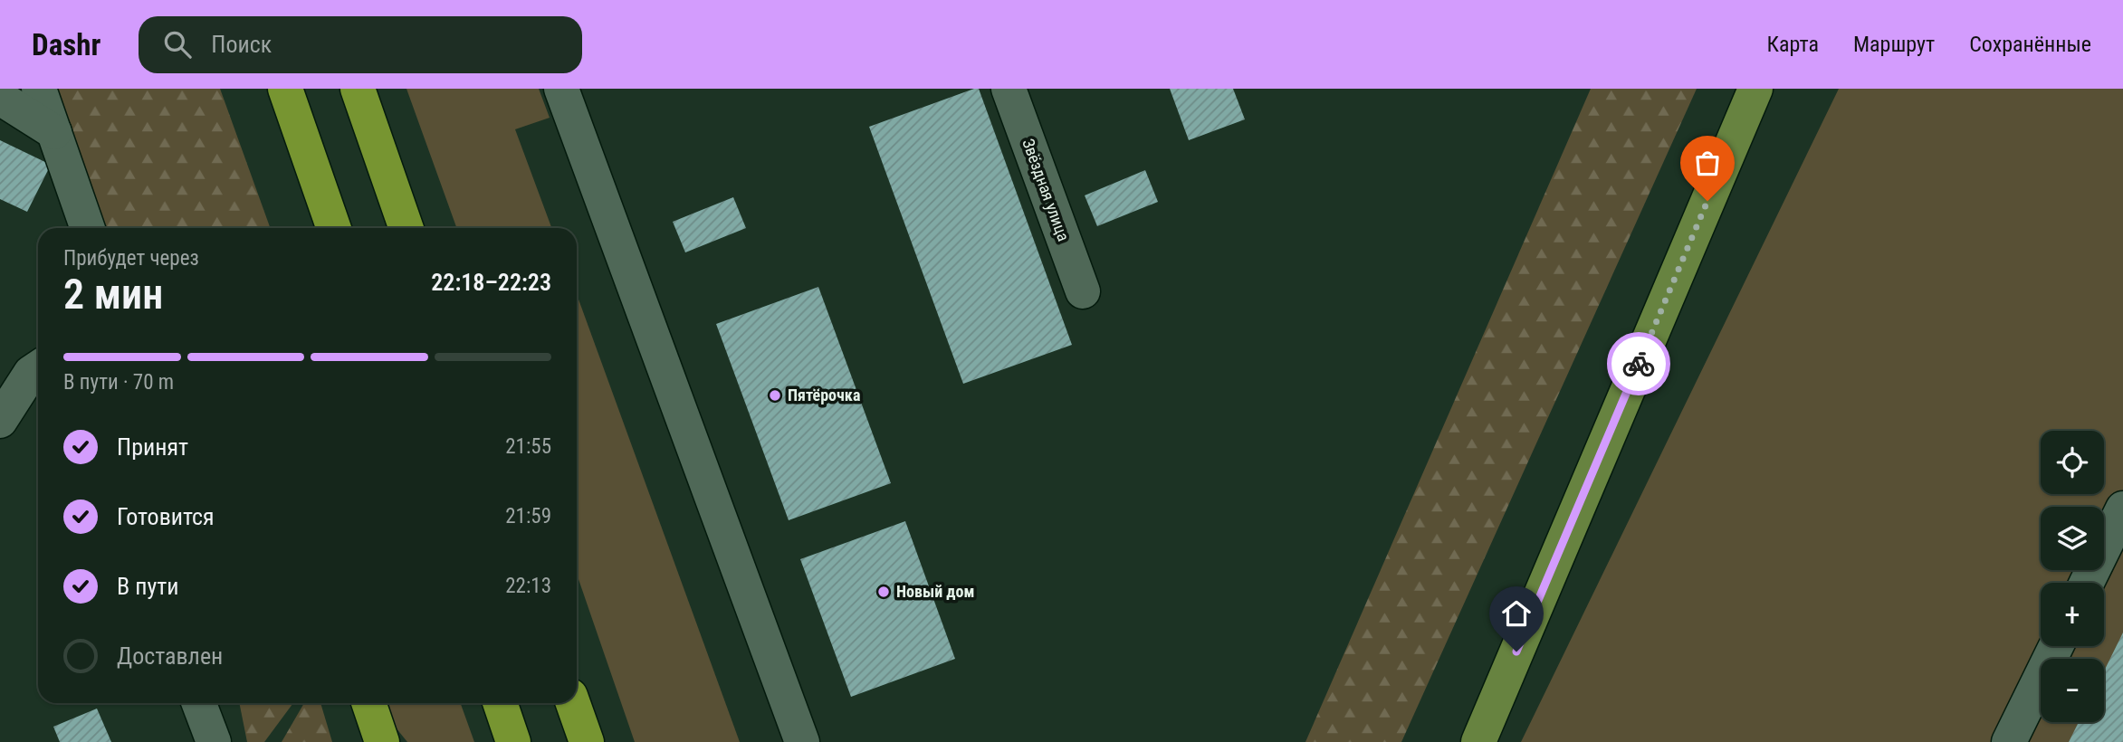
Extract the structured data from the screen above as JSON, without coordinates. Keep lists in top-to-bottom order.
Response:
{
  "streets": {
    "street": ["Звёздная улица"]
  },
  "places": ["Пятёрочка", "Новый дом"],
  "page": {
    "header": "Dashr",
    "search": "Поиск",
    "nav": ["Карта", "Маршрут", "Сохранённые"],
    "heading": ["2 мин", "Прибудет через", "22:18–22:23"],
    "bar": "В пути · 70 m",
    "list": [
      ["Принят", "21:55"],
      ["Готовится", "21:59"],
      ["В пути", "22:13"],
      "Доставлен"
    ],
    "map_buttons": ["+", "−"]
  }
}
